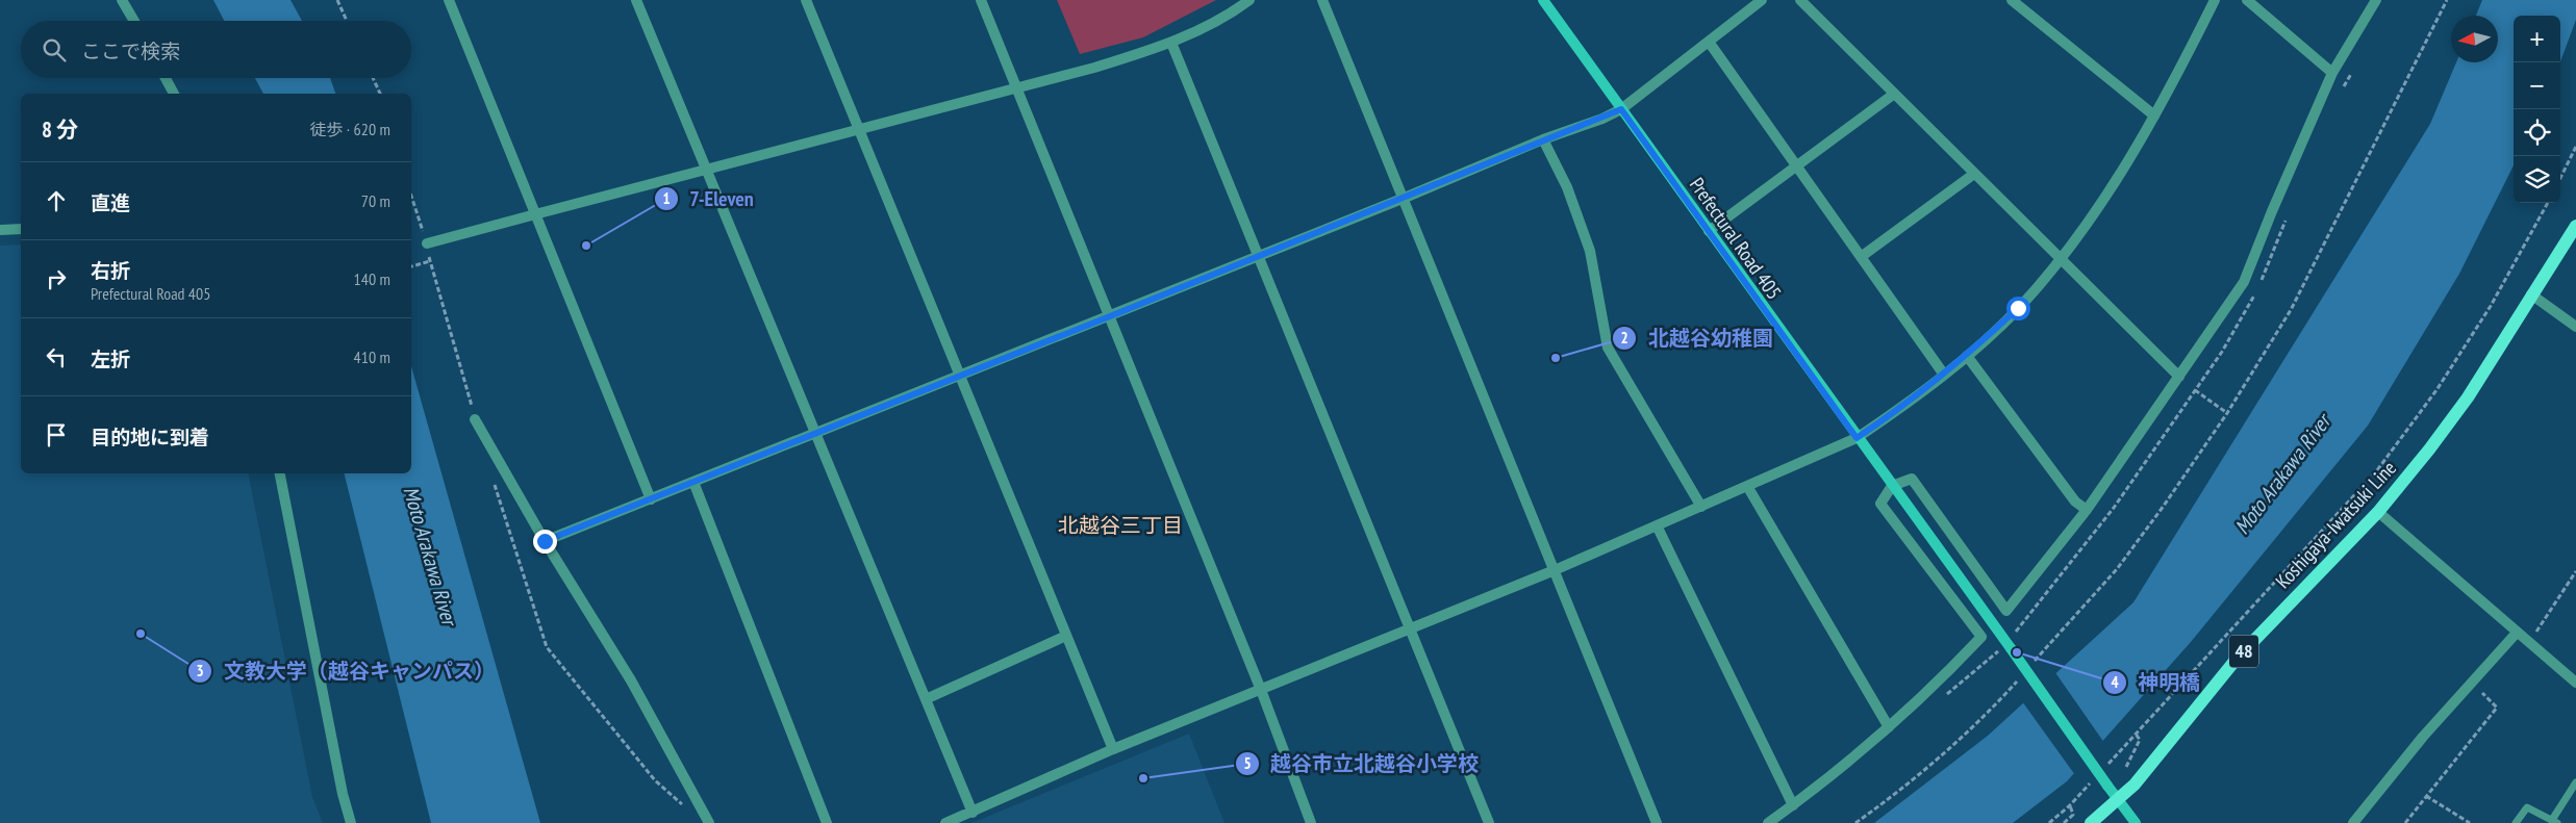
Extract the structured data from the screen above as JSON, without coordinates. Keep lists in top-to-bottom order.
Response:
{
  "streets": {
    "main road": ["Prefectural Road 405", "Koshigaya-Iwatsuki Line", "48"]
  },
  "crossings": [
    ["Prefectural Road 405", "Koshigaya-Iwatsuki Line"]
  ],
  "districts": ["北越谷三丁目"],
  "water": ["Moto Arakawa River"],
  "places": [
    "7-Eleven",
    "北越谷幼稚園",
    "文教大学（越谷キャンパス）",
    "神明橋",
    "越谷市立北越谷小学校"
  ],
  "north": "left",
  "page": {
    "map_buttons": ["+", "−"],
    "search": "ここで検索",
    "heading": ["8 分", "徒歩 · 620 m"],
    "list": [
      ["直進", "70 m"],
      ["右折", "Prefectural Road 405", "140 m"],
      ["左折", "410 m"],
      "目的地に到着"
    ]
  }
}
